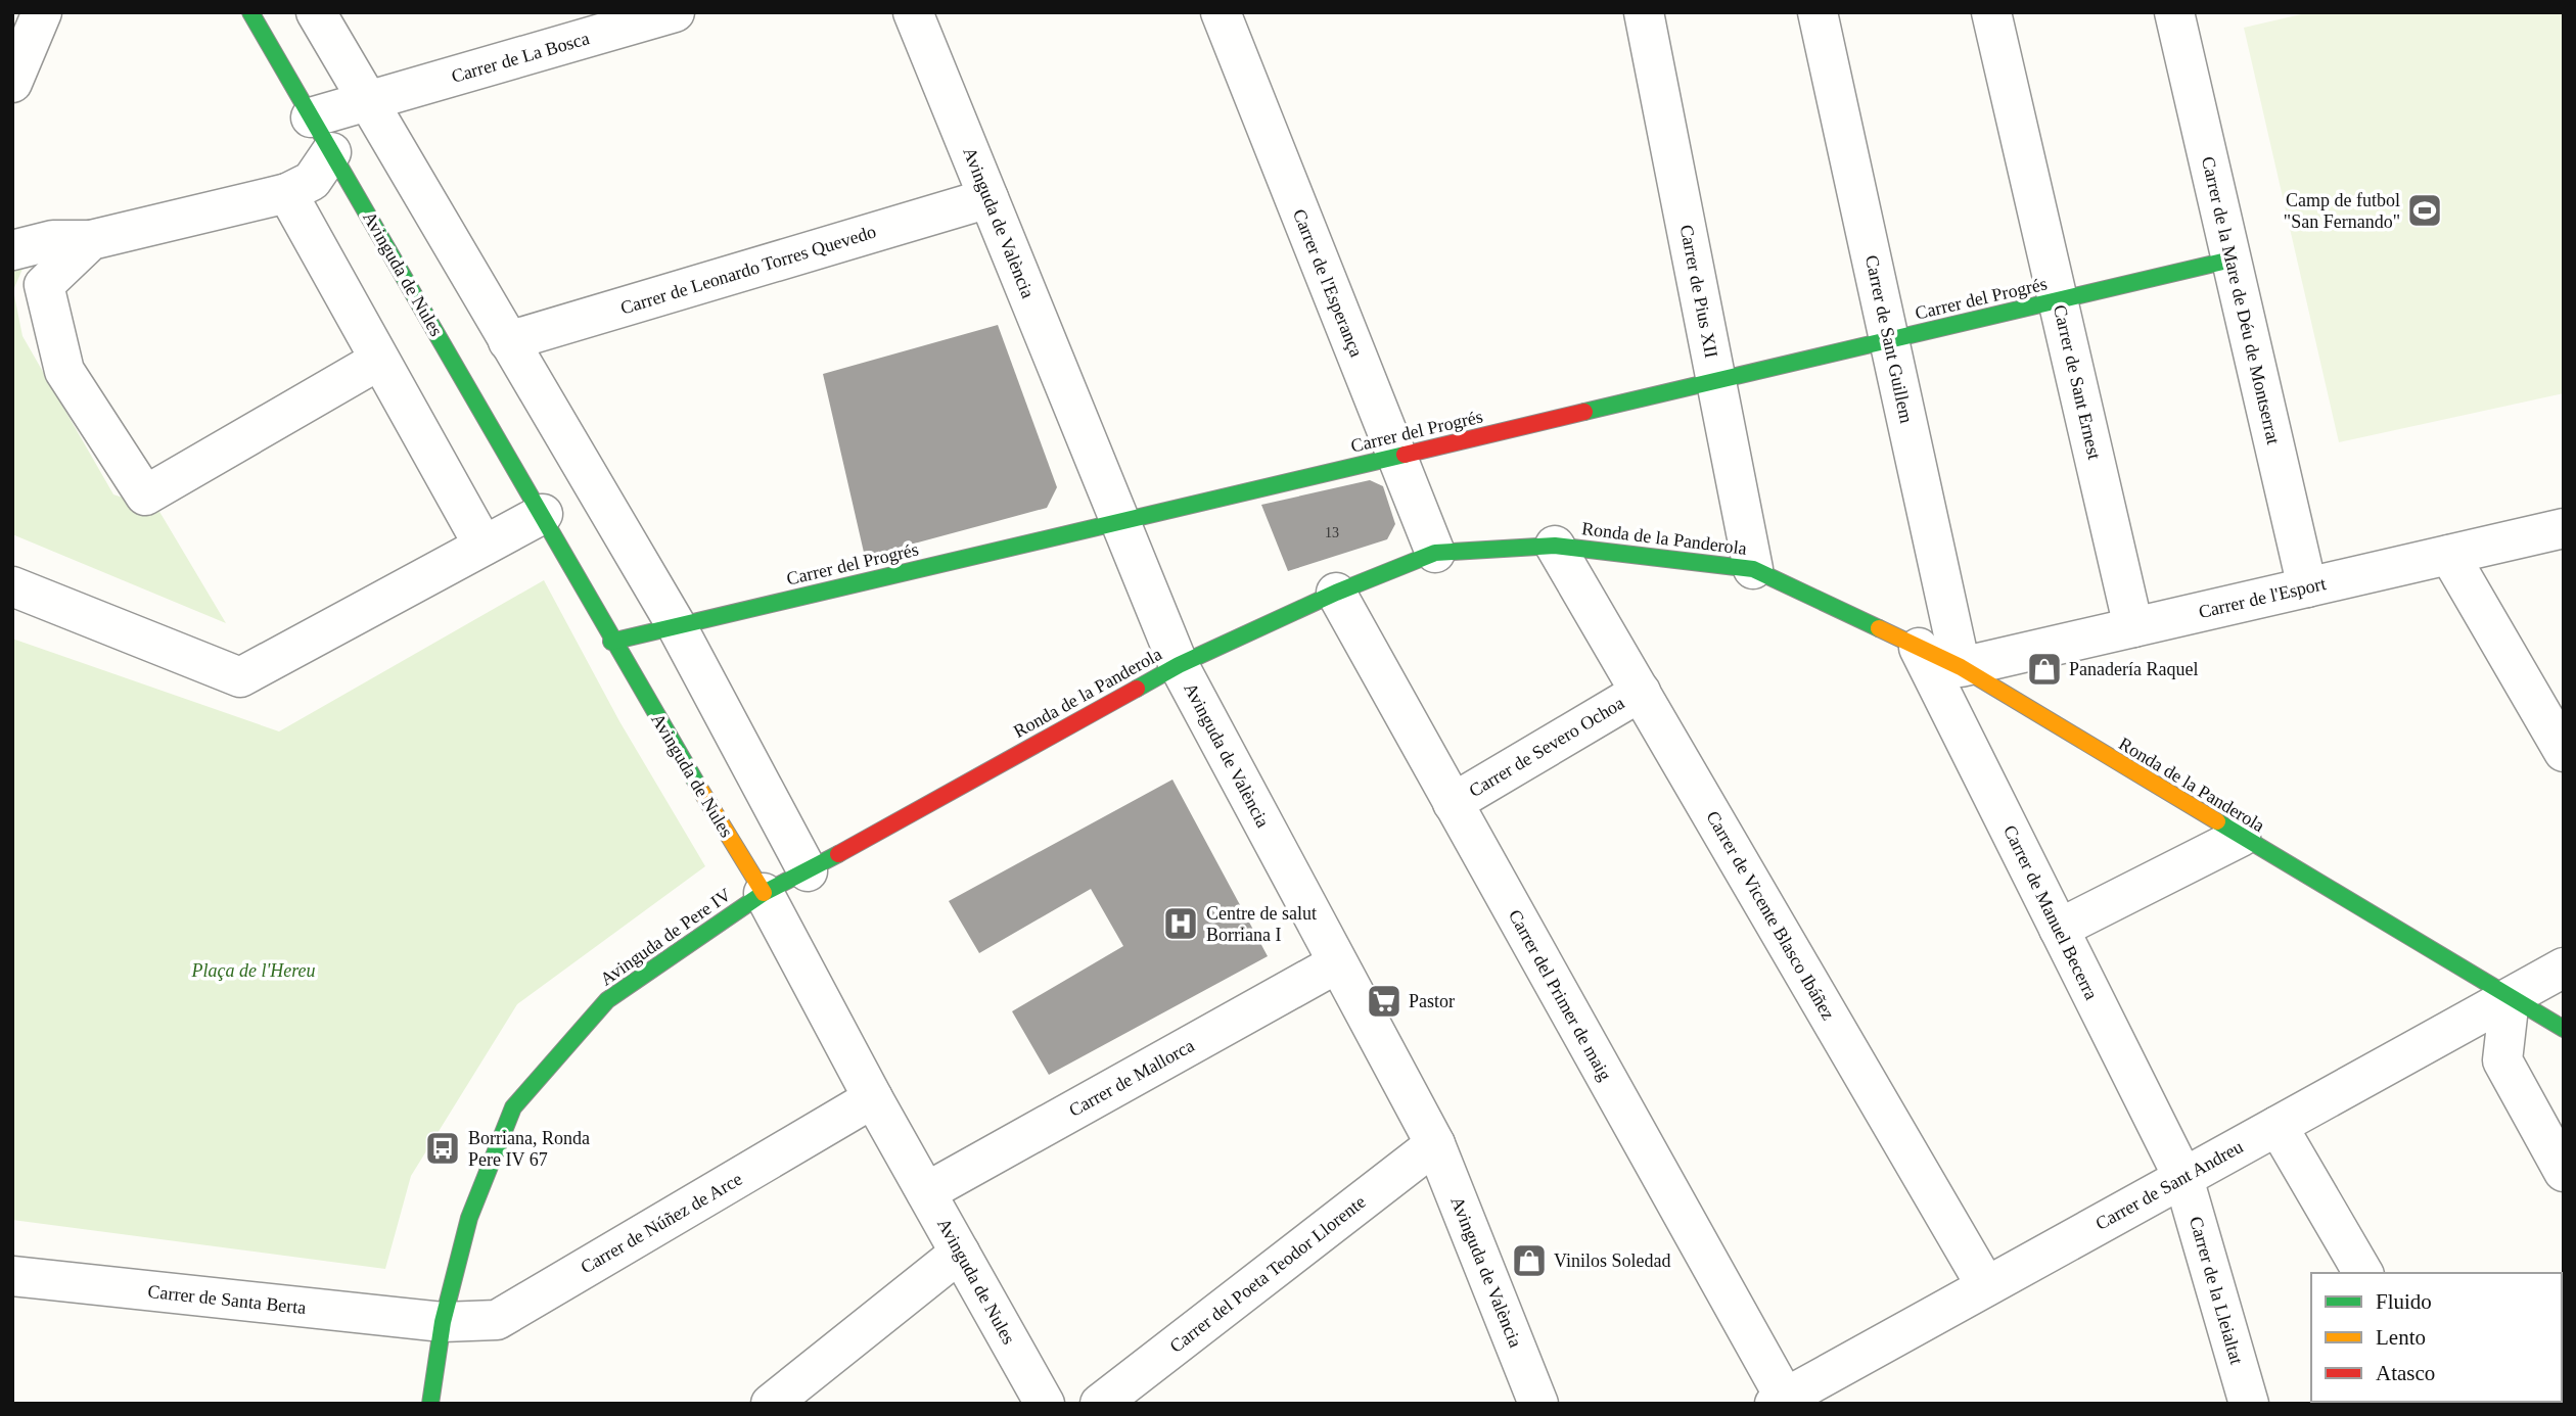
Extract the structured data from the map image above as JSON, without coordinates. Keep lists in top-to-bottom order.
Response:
{
  "streets": {
    "street": [
      "Carrer de La Bosca",
      "Avinguda de València",
      "Carrer de Leonardo Torres Quevedo",
      "Avinguda de Nules",
      "Carrer de l'Esperança",
      "Carrer de Pius XII",
      "Carrer del Progrés",
      "Carrer de la Mare de Déu de Montserrat",
      "Carrer de Sant Guillem",
      "Carrer de Sant Ernest",
      "Ronda de la Panderola",
      "Carrer de l'Esport",
      "Carrer de Severo Ochoa",
      "Carrer de Manuel Becerra",
      "Carrer de Vicente Blasco Ibáñez",
      "Avinguda de Pere IV",
      "Carrer del Primer de maig",
      "Carrer de Mallorca",
      "Carrer de Sant Andreu",
      "Carrer de Núñez de Arce",
      "Carrer del Poeta Teodor Llorente",
      "Carrer de la Lleialtat",
      "Carrer de Santa Berta"
    ]
  },
  "crossings": [
    ["Avinguda de València", "Carrer de Leonardo Torres Quevedo"],
    ["Avinguda de València", "Carrer del Progrés"],
    ["Avinguda de València", "Ronda de la Panderola"],
    ["Avinguda de València", "Carrer de Mallorca"],
    ["Avinguda de València", "Carrer del Poeta Teodor Llorente"],
    ["Avinguda de Nules", "Carrer del Progrés"],
    ["Avinguda de Nules", "Ronda de la Panderola"],
    ["Avinguda de Nules", "Avinguda de Pere IV"],
    ["Avinguda de Nules", "Carrer de Mallorca"],
    ["Avinguda de Nules", "Carrer de Núñez de Arce"],
    ["Carrer de l'Esperança", "Carrer del Progrés"],
    ["Carrer de l'Esperança", "Ronda de la Panderola"],
    ["Carrer de Pius XII", "Carrer del Progrés"],
    ["Carrer de Pius XII", "Ronda de la Panderola"],
    ["Carrer del Progrés", "Carrer de la Mare de Déu de Montserrat"],
    ["Carrer del Progrés", "Carrer de Sant Guillem"],
    ["Carrer del Progrés", "Carrer de Sant Ernest"],
    ["Carrer de la Mare de Déu de Montserrat", "Carrer de l'Esport"],
    ["Carrer de Sant Guillem", "Ronda de la Panderola"],
    ["Carrer de Sant Guillem", "Carrer de l'Esport"],
    ["Carrer de Sant Ernest", "Carrer de l'Esport"],
    ["Ronda de la Panderola", "Carrer de l'Esport"],
    ["Ronda de la Panderola", "Carrer de Manuel Becerra"],
    ["Ronda de la Panderola", "Carrer de Vicente Blasco Ibáñez"],
    ["Ronda de la Panderola", "Avinguda de Pere IV"],
    ["Ronda de la Panderola", "Carrer del Primer de maig"],
    ["Ronda de la Panderola", "Carrer de Sant Andreu"],
    ["Carrer de Severo Ochoa", "Carrer de Vicente Blasco Ibáñez"],
    ["Carrer de Severo Ochoa", "Carrer del Primer de maig"],
    ["Carrer de Manuel Becerra", "Carrer de Sant Andreu"],
    ["Carrer de Manuel Becerra", "Carrer de la Lleialtat"],
    ["Carrer de Vicente Blasco Ibáñez", "Carrer de Sant Andreu"],
    ["Avinguda de Pere IV", "Carrer de Núñez de Arce"],
    ["Avinguda de Pere IV", "Carrer de Santa Berta"],
    ["Carrer del Primer de maig", "Carrer de Sant Andreu"],
    ["Carrer de Sant Andreu", "Carrer de la Lleialtat"],
    ["Carrer de Núñez de Arce", "Carrer de Santa Berta"]
  ],
  "parks": ["Plaça de l'Hereu"],
  "places": {
    "sports": ["Camp de futbol \"San Fernando\""],
    "shop": ["Panadería Raquel", "Vinilos Soledad"],
    "hospital": ["Centre de salut Borriana I"],
    "supermarket": ["Pastor"],
    "bus stop": ["Borriana, Ronda Pere IV 67"]
  },
  "house_numbers": ["13"],
  "legend": ["Fluido", "Lento", "Atasco"]
}
